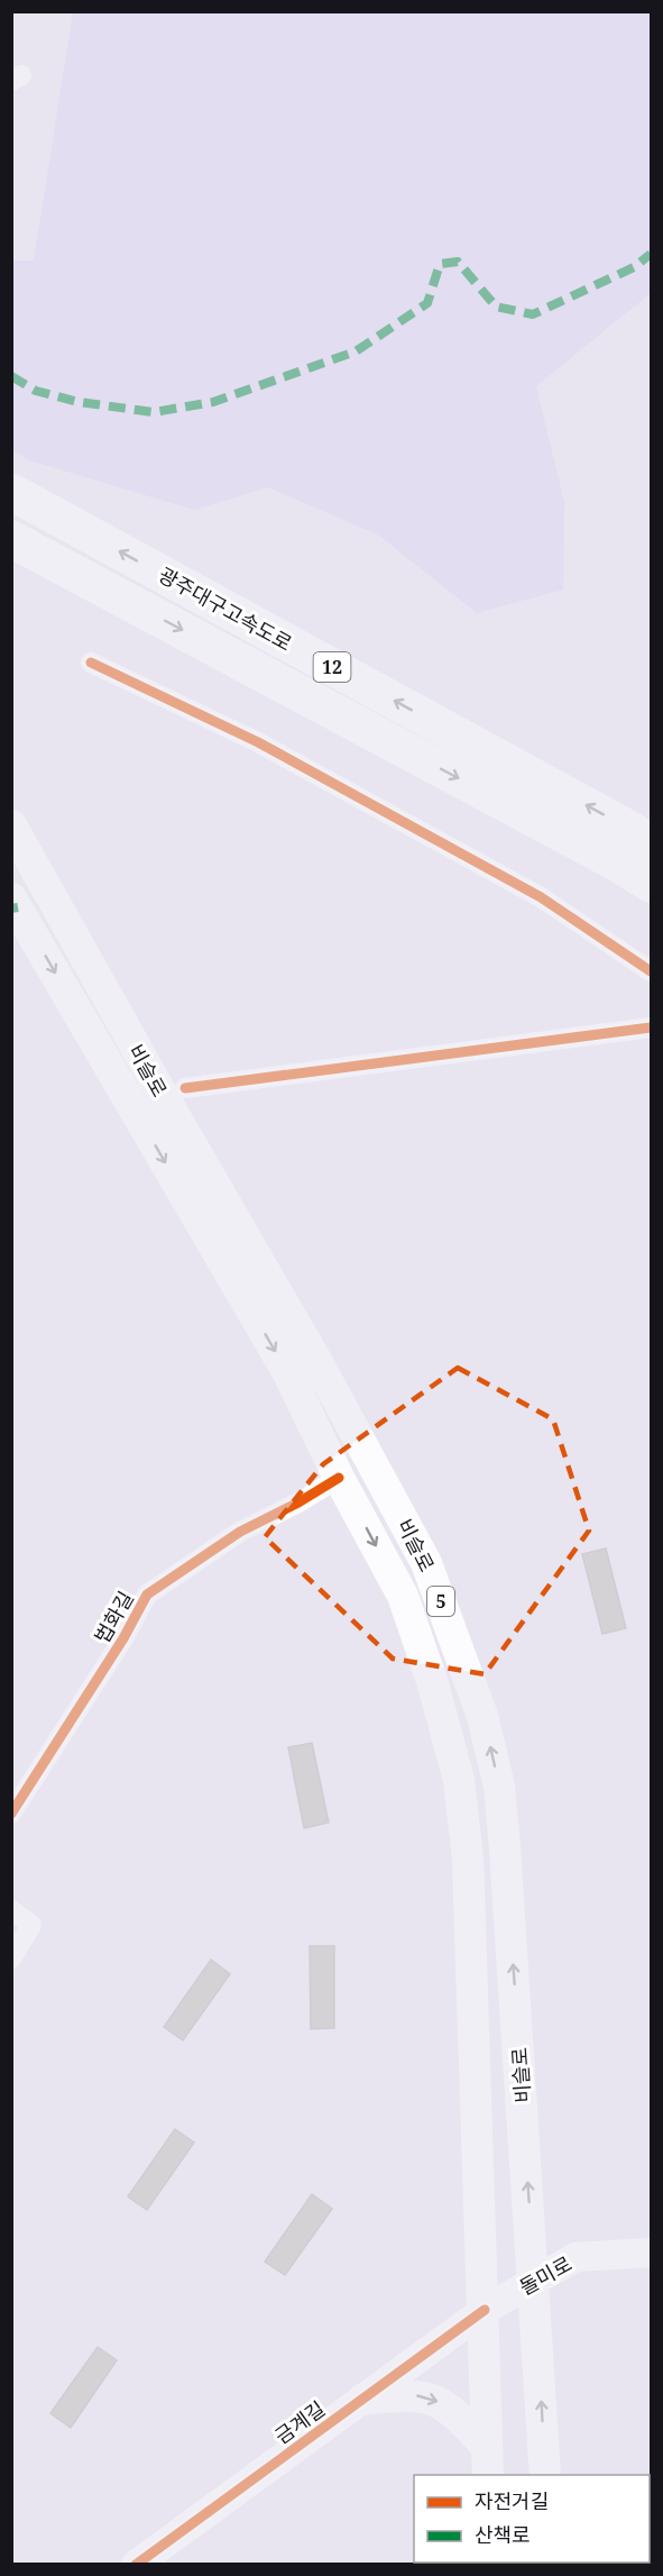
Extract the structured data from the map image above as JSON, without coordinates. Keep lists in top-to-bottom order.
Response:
{
  "streets": {
    "highway": ["광주대구고속도로", "12"],
    "main road": ["비슬로", "5"],
    "street": ["법화길", "돌미로", "금계길"]
  },
  "crossings": [
    ["비슬로", "법화길"],
    ["비슬로", "돌미로"],
    ["비슬로", "금계길"],
    ["돌미로", "금계길"]
  ],
  "legend": ["자전거길", "산책로"]
}
